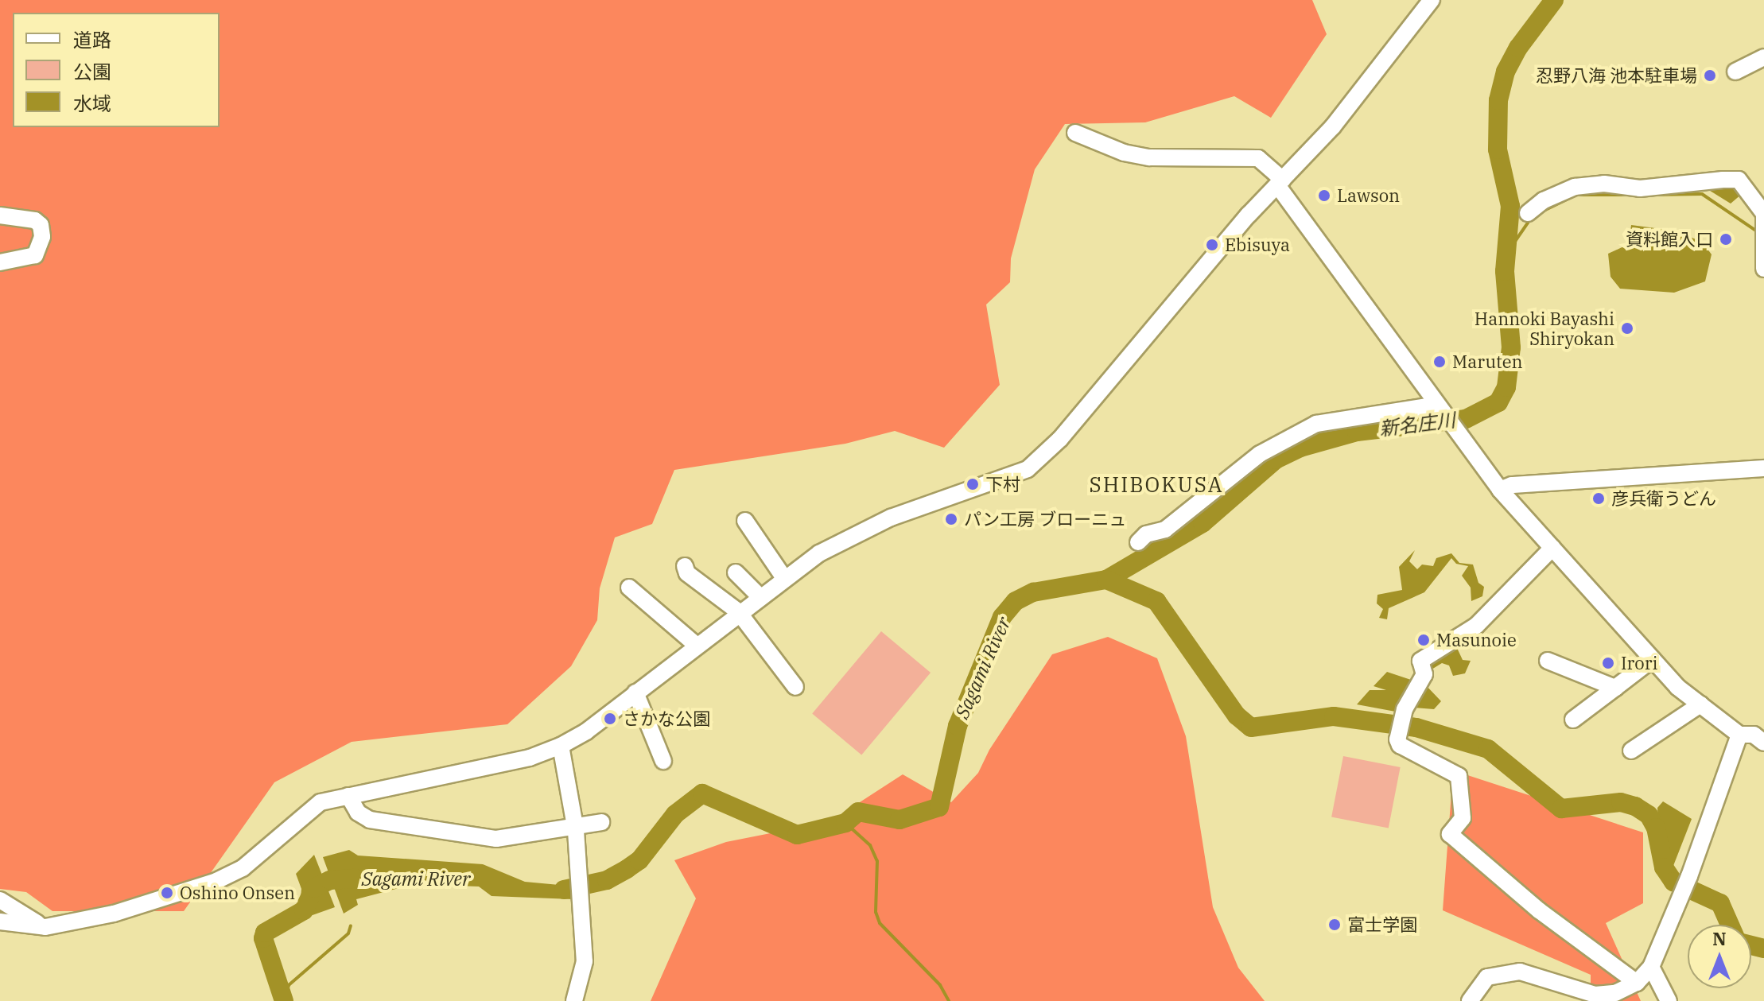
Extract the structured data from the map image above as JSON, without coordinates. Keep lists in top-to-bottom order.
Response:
{
  "districts": ["SHIBOKUSA"],
  "water": ["新名庄川", "Sagami River"],
  "places": [
    "忍野八海 池本駐車場",
    "Lawson",
    "資料館入口",
    "Ebisuya",
    "Hannoki Bayashi Shiryokan",
    "Maruten",
    "下村",
    "彦兵衛うどん",
    "パン工房 ブローニュ",
    "Masunoie",
    "Irori",
    "さかな公園",
    "Oshino Onsen",
    "富士学園"
  ],
  "legend": ["道路", "公園", "水域"],
  "north": "top"
}
